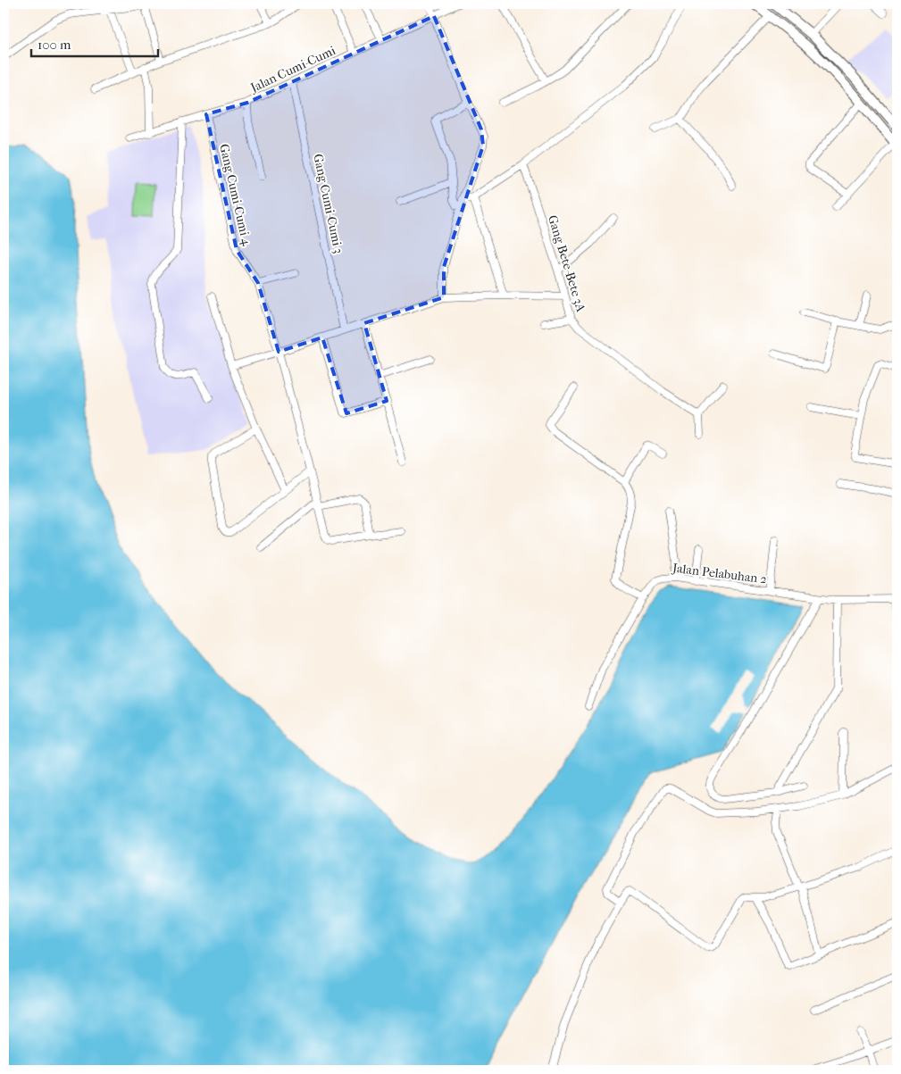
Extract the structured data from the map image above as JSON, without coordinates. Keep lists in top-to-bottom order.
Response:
{
  "streets": {
    "street": [
      "Jalan Cumi-Cumi",
      "Gang Cumi-Cumi 4",
      "Gang Cumi-Cumi 3",
      "Gang Bete-Bete 3A",
      "Jalan Pelabuhan 2"
    ]
  },
  "crossings": [
    ["Jalan Cumi-Cumi", "Gang Cumi-Cumi 4"],
    ["Jalan Cumi-Cumi", "Gang Cumi-Cumi 3"]
  ],
  "scale_bar": "100 m"
}
